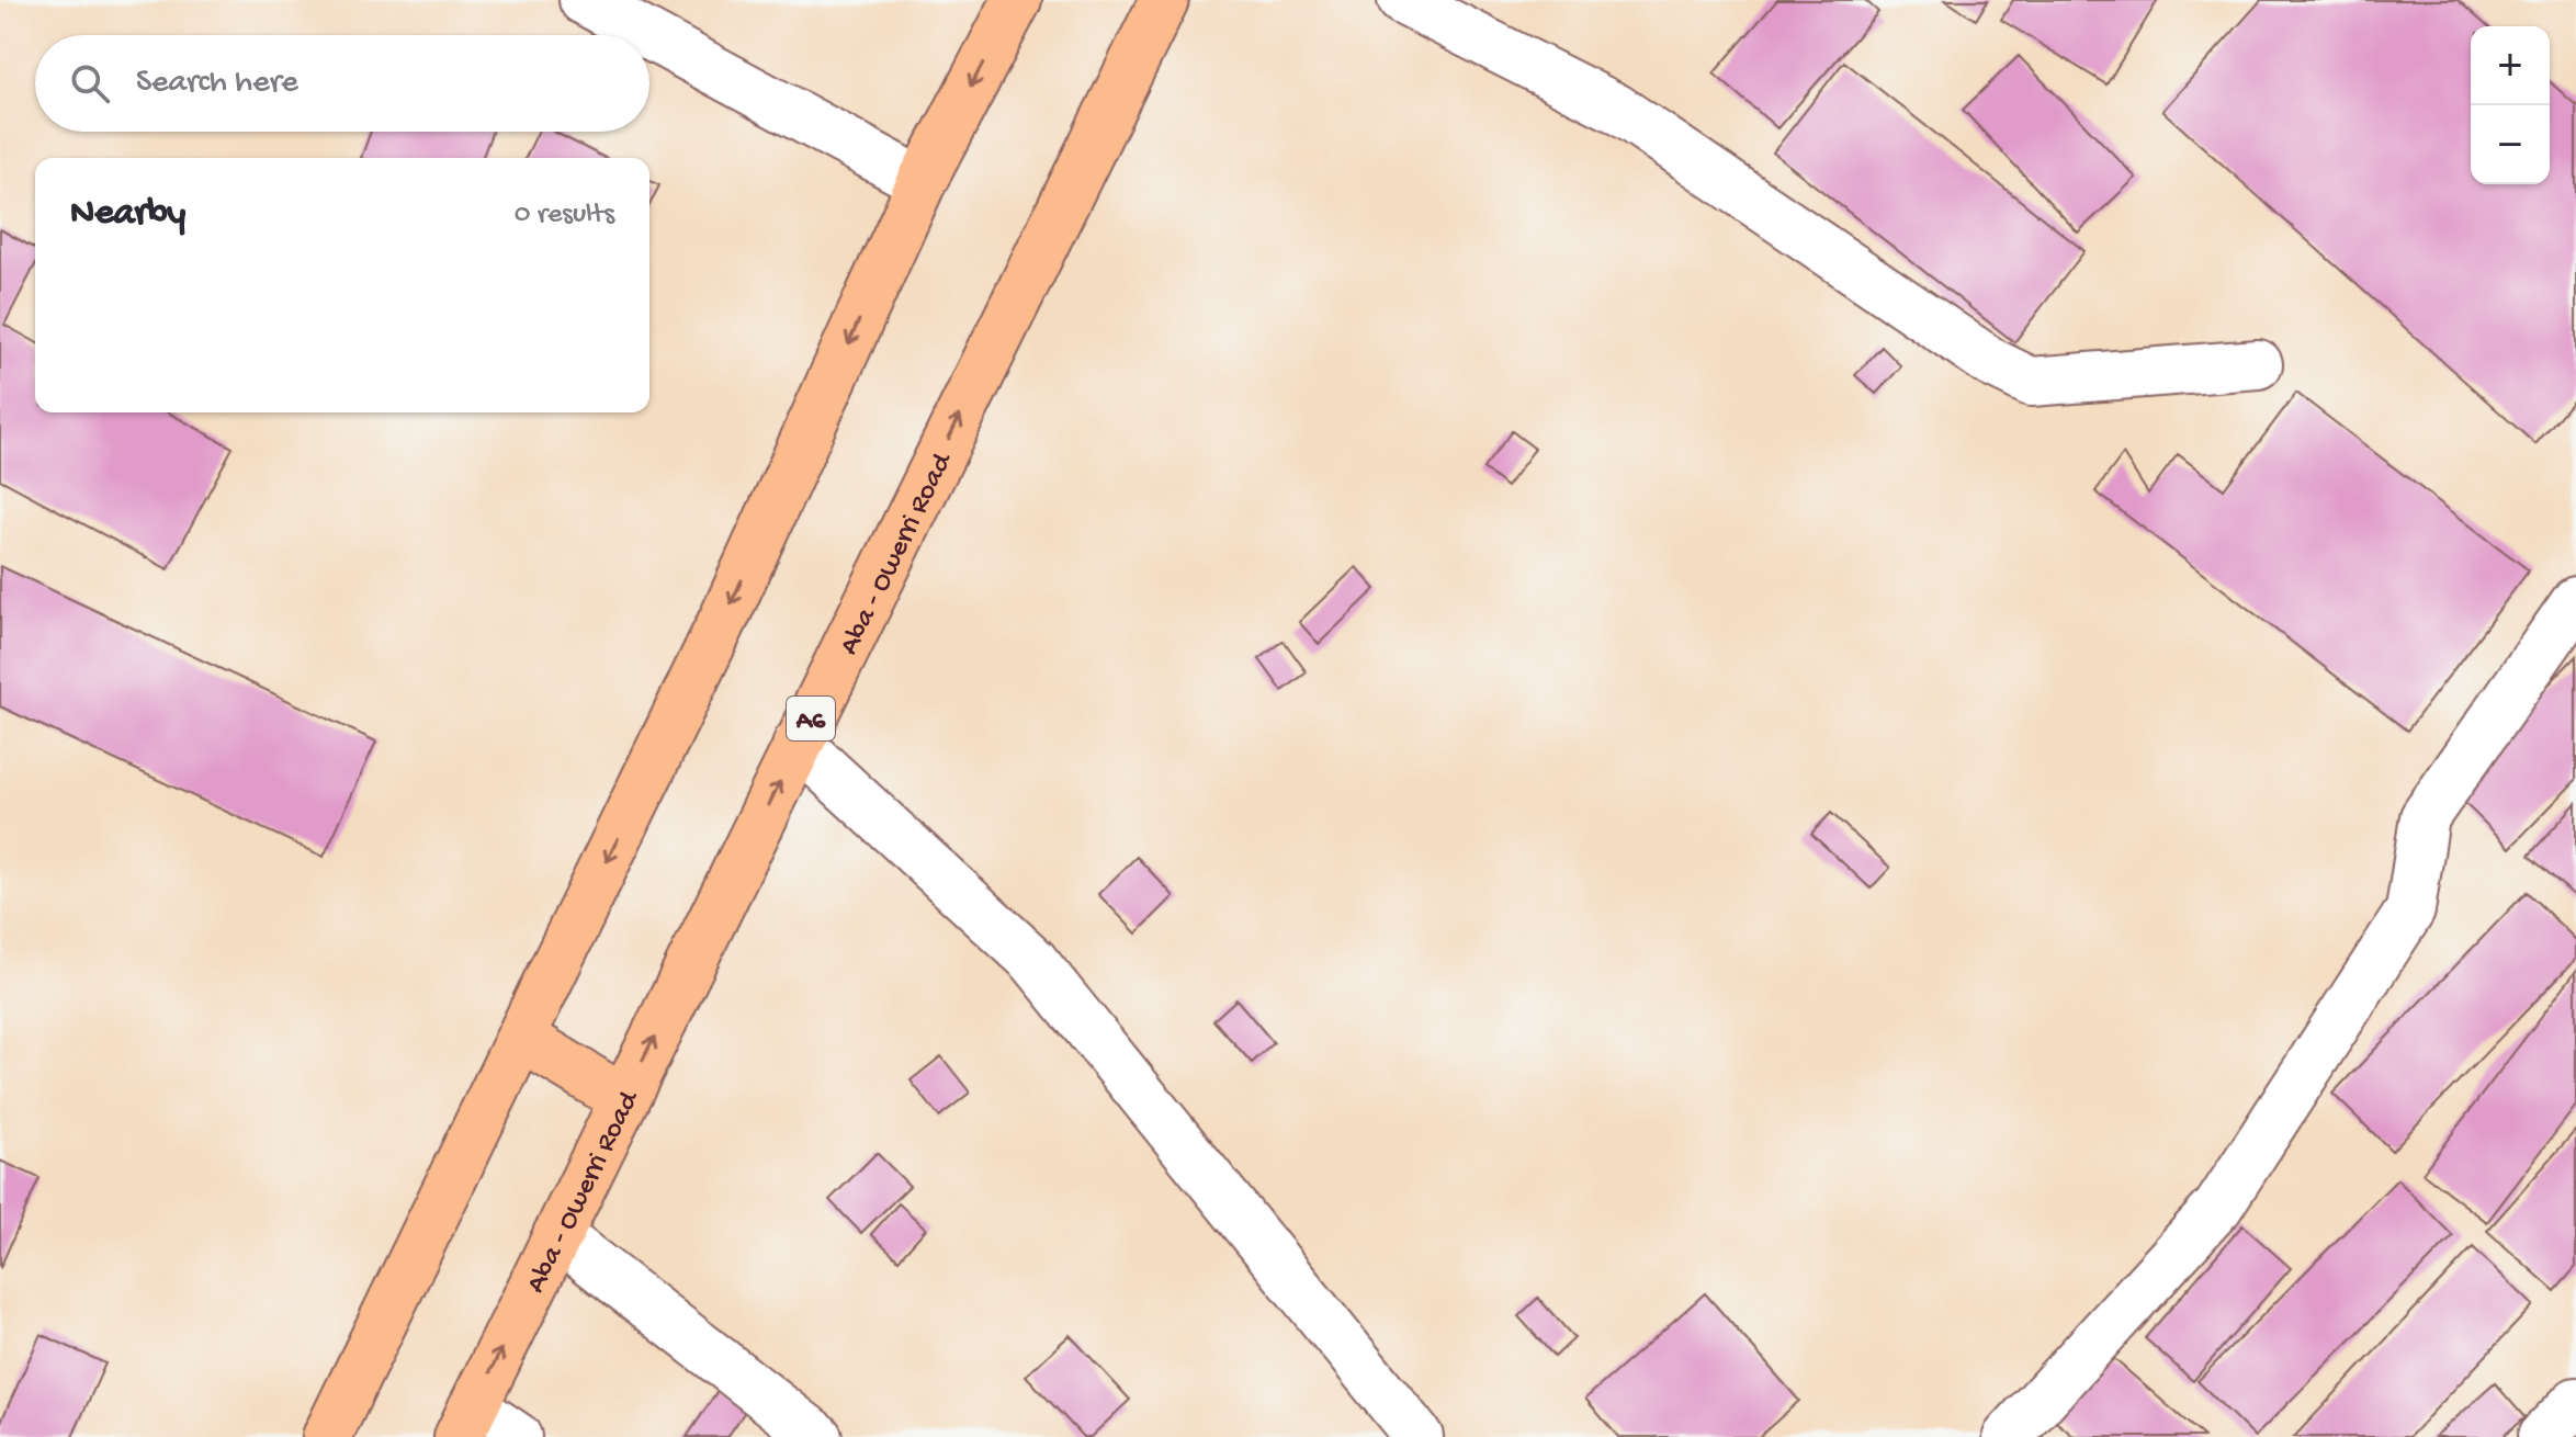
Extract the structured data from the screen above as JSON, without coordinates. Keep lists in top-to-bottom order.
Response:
{
  "streets": {
    "highway": ["Aba - Owerri Road", "A6"]
  },
  "page": {
    "map_buttons": ["+", "−"],
    "search": "Search here",
    "heading": ["Nearby", "0 results"]
  }
}
